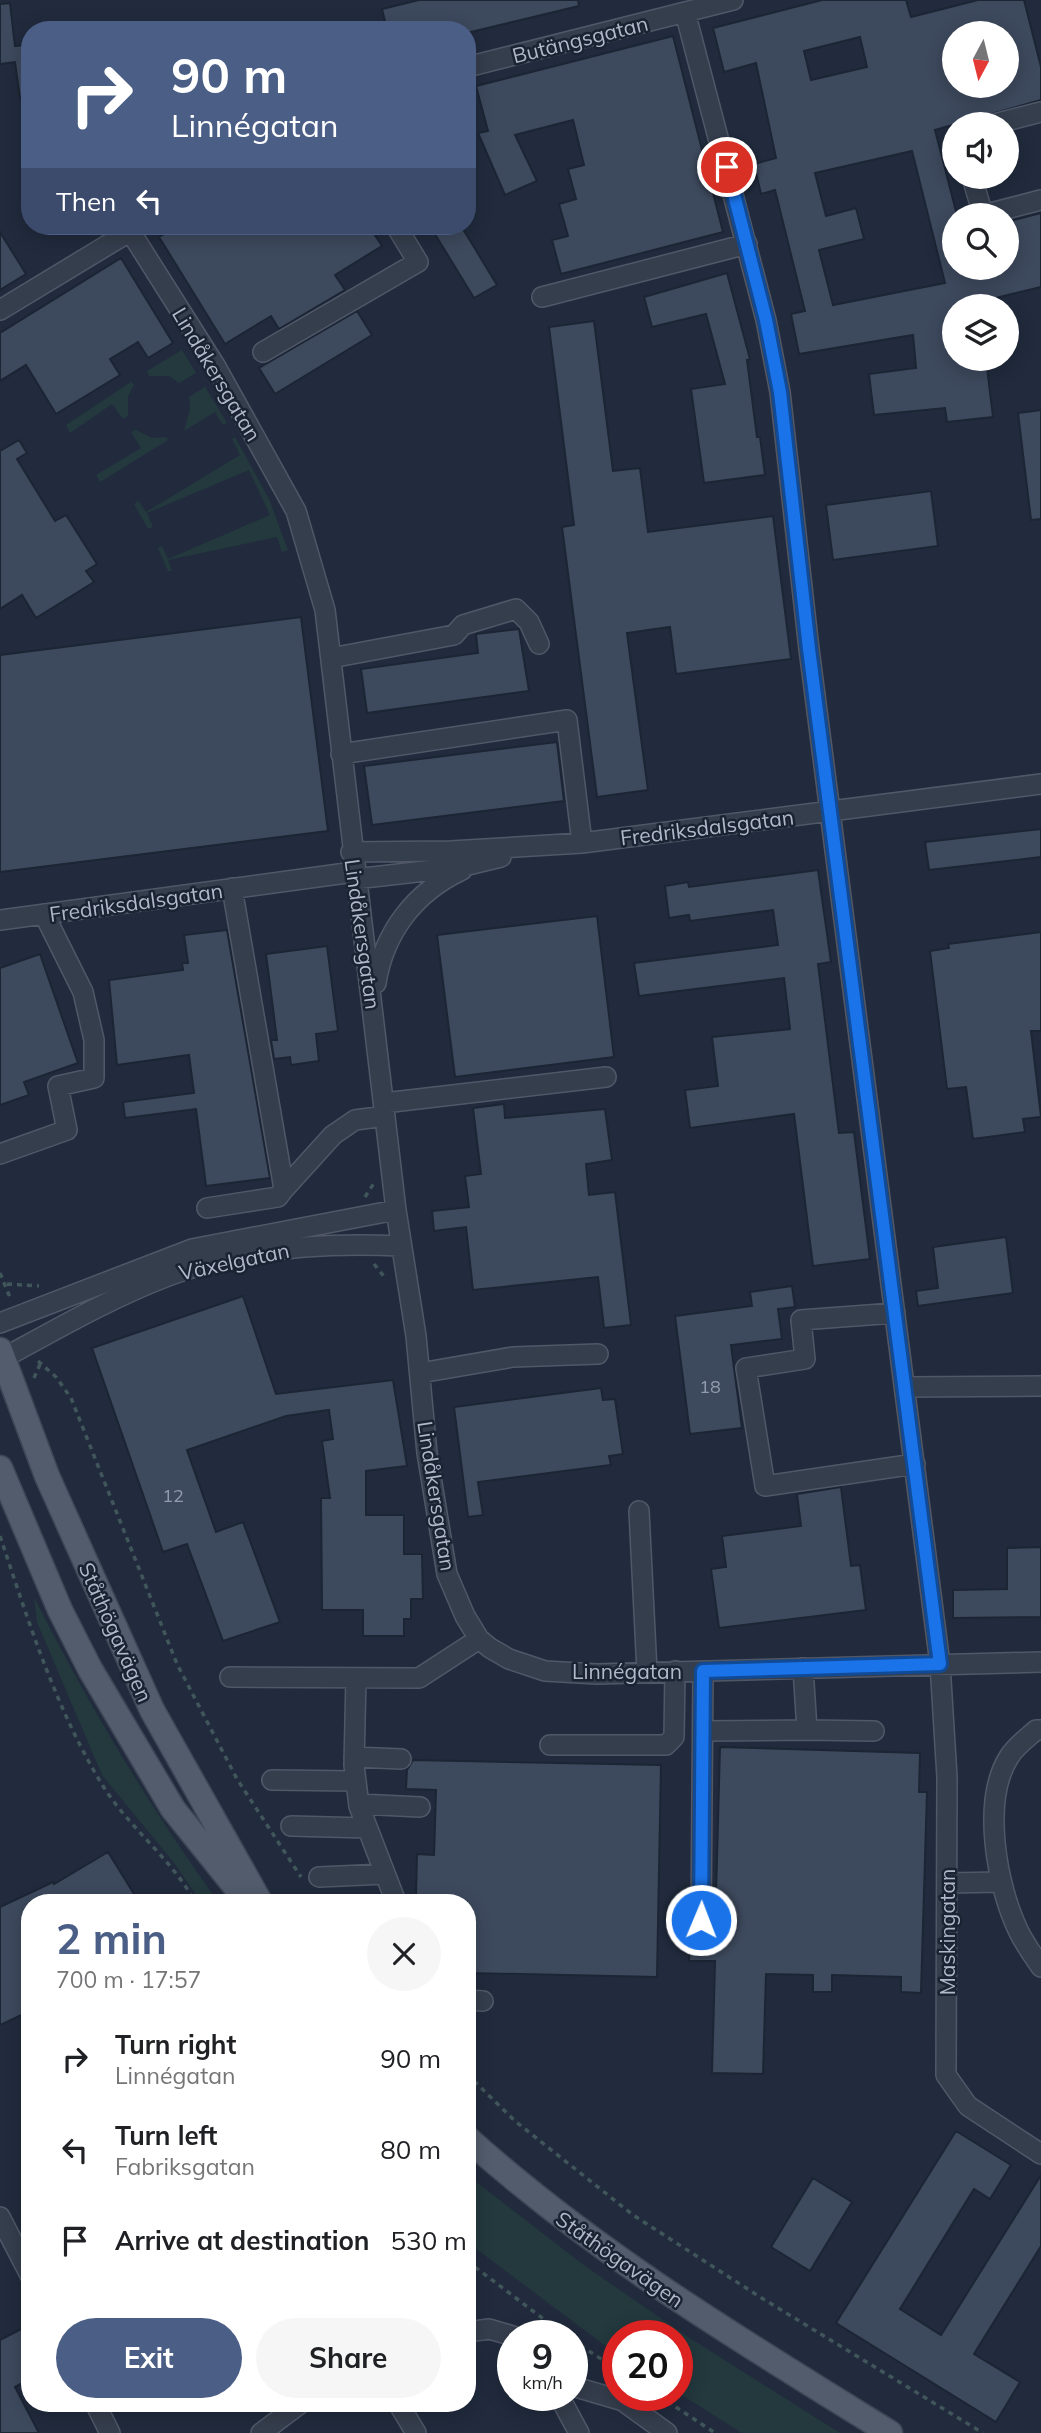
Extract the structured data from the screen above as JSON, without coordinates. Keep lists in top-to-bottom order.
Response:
{
  "streets": {
    "main road": ["Ståthögavägen"],
    "street": [
      "Butängsgatan",
      "Lindåkersgatan",
      "Fredriksdalsgatan",
      "Växelgatan",
      "Linnégatan",
      "Maskingatan"
    ]
  },
  "crossings": [
    ["Butängsgatan", "Maskingatan"],
    ["Lindåkersgatan", "Fredriksdalsgatan"],
    ["Lindåkersgatan", "Växelgatan"],
    ["Lindåkersgatan", "Linnégatan"],
    ["Fredriksdalsgatan", "Maskingatan"],
    ["Växelgatan", "Ståthögavägen"],
    ["Linnégatan", "Maskingatan"]
  ],
  "house_numbers": ["18", "12"],
  "north": "bottom",
  "page": {
    "turn": ["90 m", "Linnégatan"],
    "then": "Then",
    "heading": ["2 min", "700 m · 17:57"],
    "list": [
      {
        "name": "Turn right",
        "note": "Linnégatan",
        "value": "90 m"
      },
      {
        "name": "Turn left",
        "note": "Fabriksgatan",
        "value": "80 m"
      },
      {
        "name": "Arrive at destination",
        "value": "530 m"
      }
    ],
    "buttons": ["Exit", "Share"],
    "speed": "9 km/h",
    "limit": "20"
  }
}
